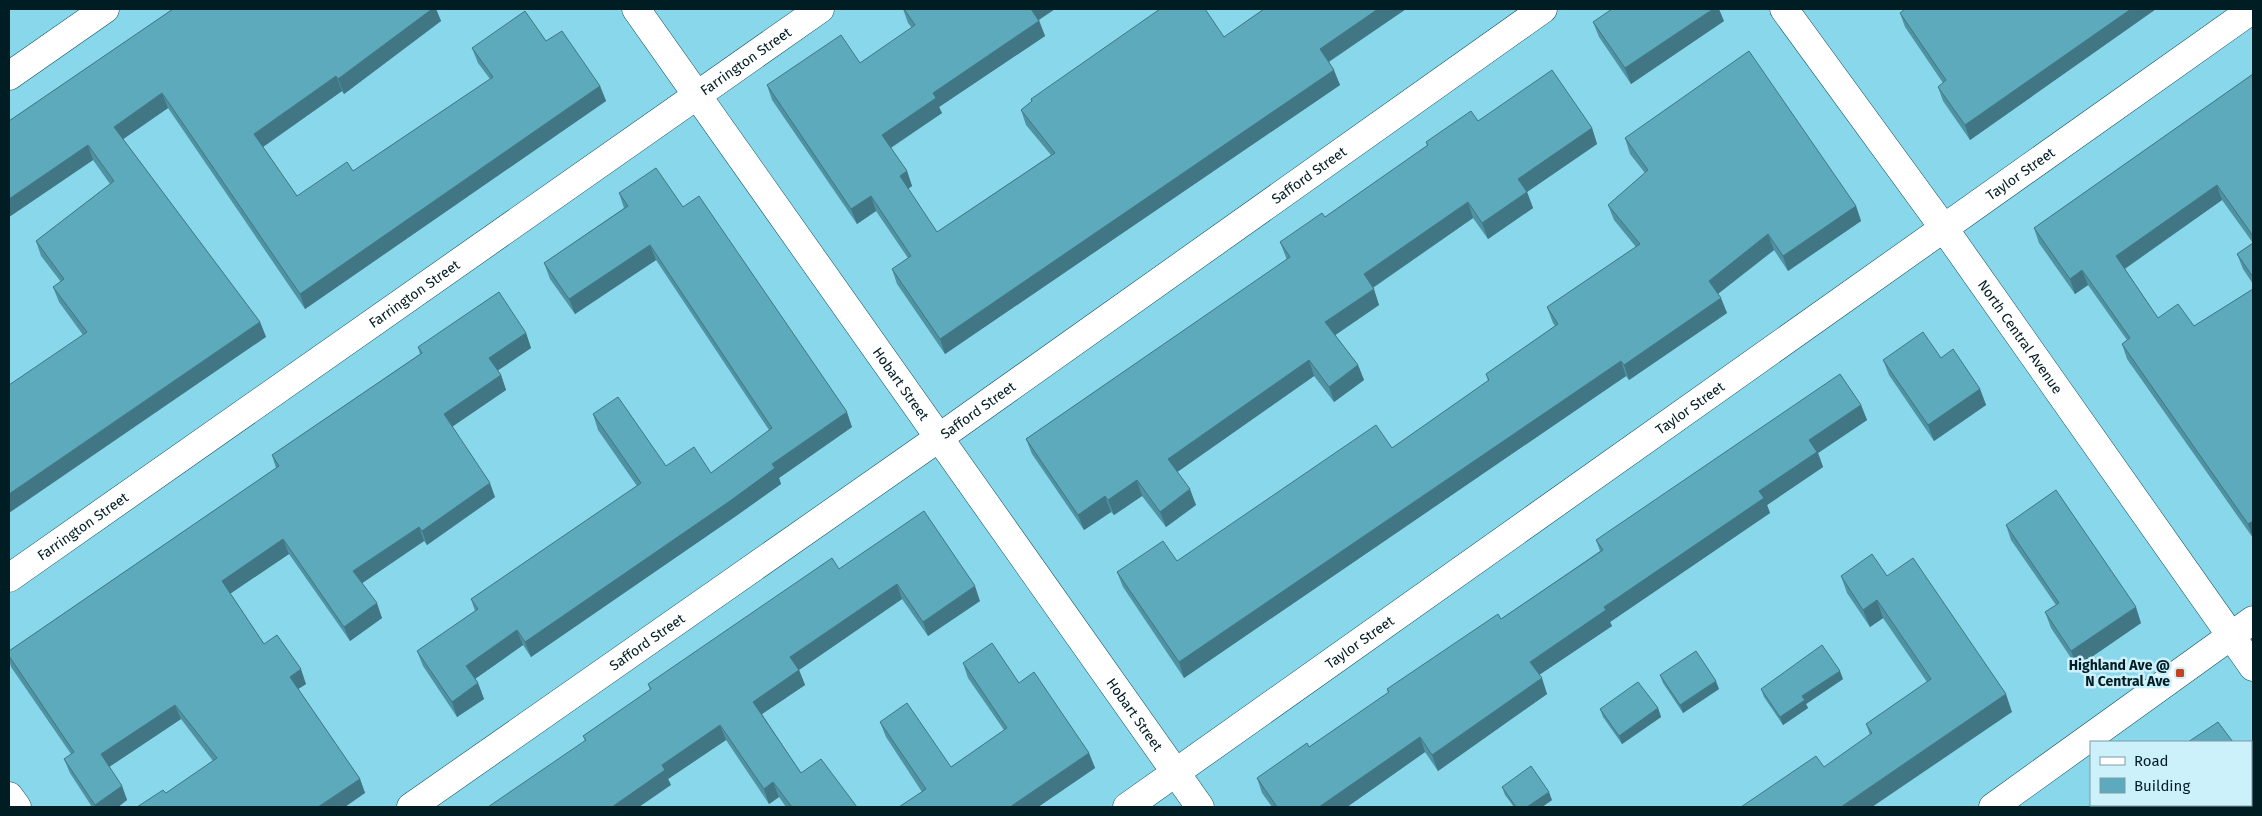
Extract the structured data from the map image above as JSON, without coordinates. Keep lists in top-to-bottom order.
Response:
{
  "streets": {
    "street": [
      "Farrington Street",
      "Taylor Street",
      "Safford Street",
      "North Central Avenue",
      "Hobart Street"
    ]
  },
  "crossings": [
    ["Farrington Street", "Hobart Street"],
    ["Taylor Street", "North Central Avenue"],
    ["Taylor Street", "Hobart Street"],
    ["Safford Street", "Hobart Street"]
  ],
  "places": {
    "transit": ["Highland Ave @ N Central Ave"]
  },
  "legend": ["Road", "Building"]
}
